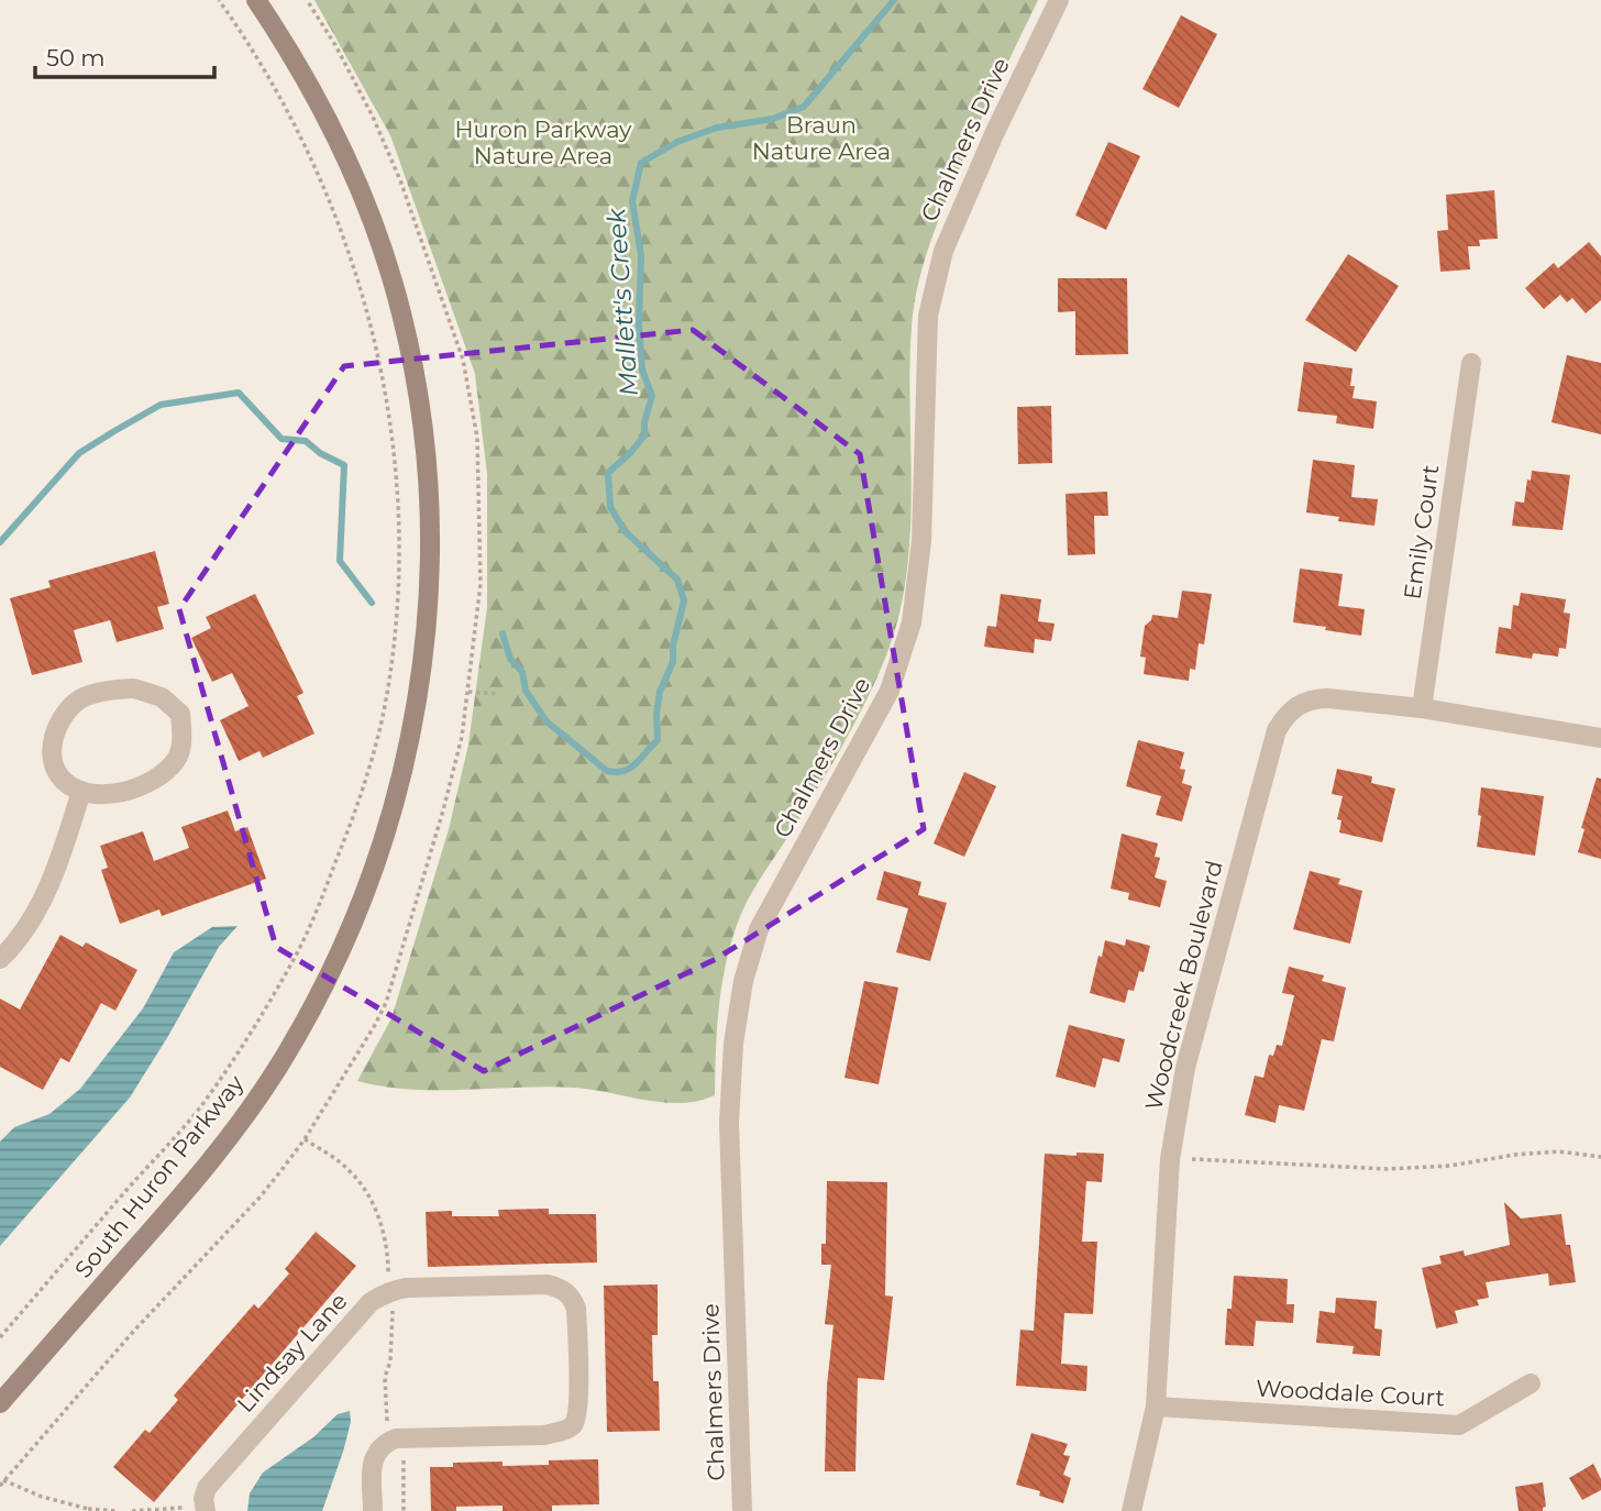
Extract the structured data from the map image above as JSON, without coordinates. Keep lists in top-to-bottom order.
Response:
{
  "streets": {
    "main road": ["South Huron Parkway"],
    "street": [
      "Chalmers Drive",
      "Emily Court",
      "Woodcreek Boulevard",
      "Lindsay Lane",
      "Wooddale Court"
    ]
  },
  "crossings": [
    ["Emily Court", "Woodcreek Boulevard"],
    ["Woodcreek Boulevard", "Wooddale Court"]
  ],
  "water": ["Mallett's Creek"],
  "parks": ["Braun Nature Area", "Huron Parkway Nature Area"],
  "scale_bar": "50 m"
}
